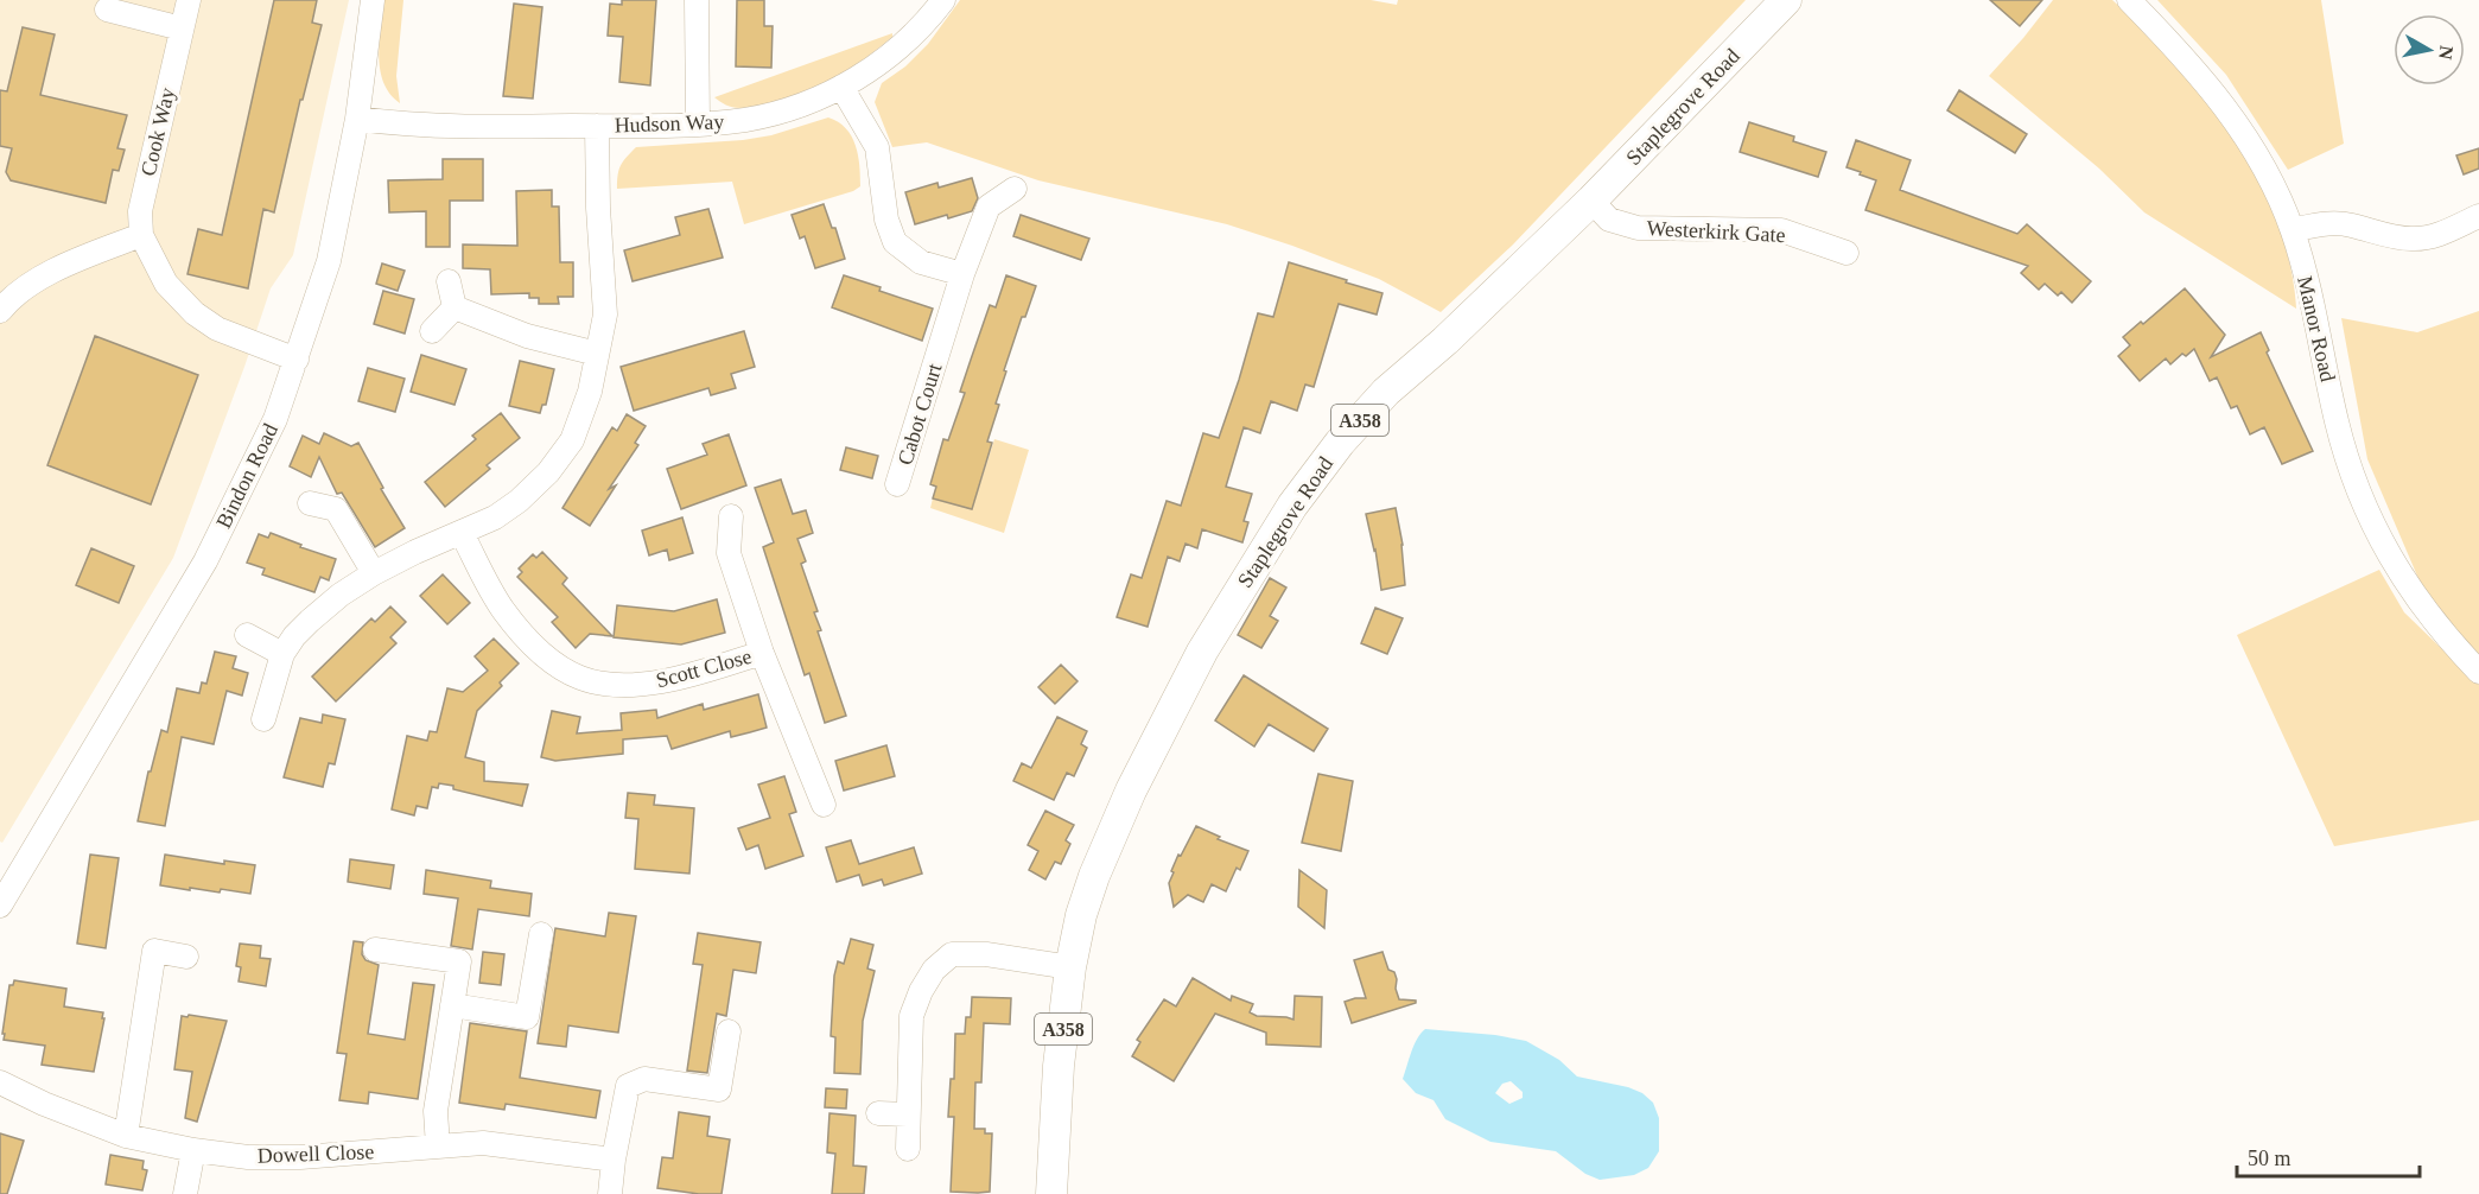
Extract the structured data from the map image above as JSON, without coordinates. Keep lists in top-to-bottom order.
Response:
{
  "streets": {
    "main road": ["Staplegrove Road", "A358"],
    "street": [
      "Hudson Way",
      "Cook Way",
      "Westerkirk Gate",
      "Manor Road",
      "Cabot Court",
      "Bindon Road",
      "Scott Close",
      "Dowell Close"
    ]
  },
  "crossings": [
    ["Staplegrove Road", "Westerkirk Gate"],
    ["Hudson Way", "Bindon Road"],
    ["Cook Way", "Bindon Road"]
  ],
  "scale_bar": "50 m",
  "north": "right"
}
